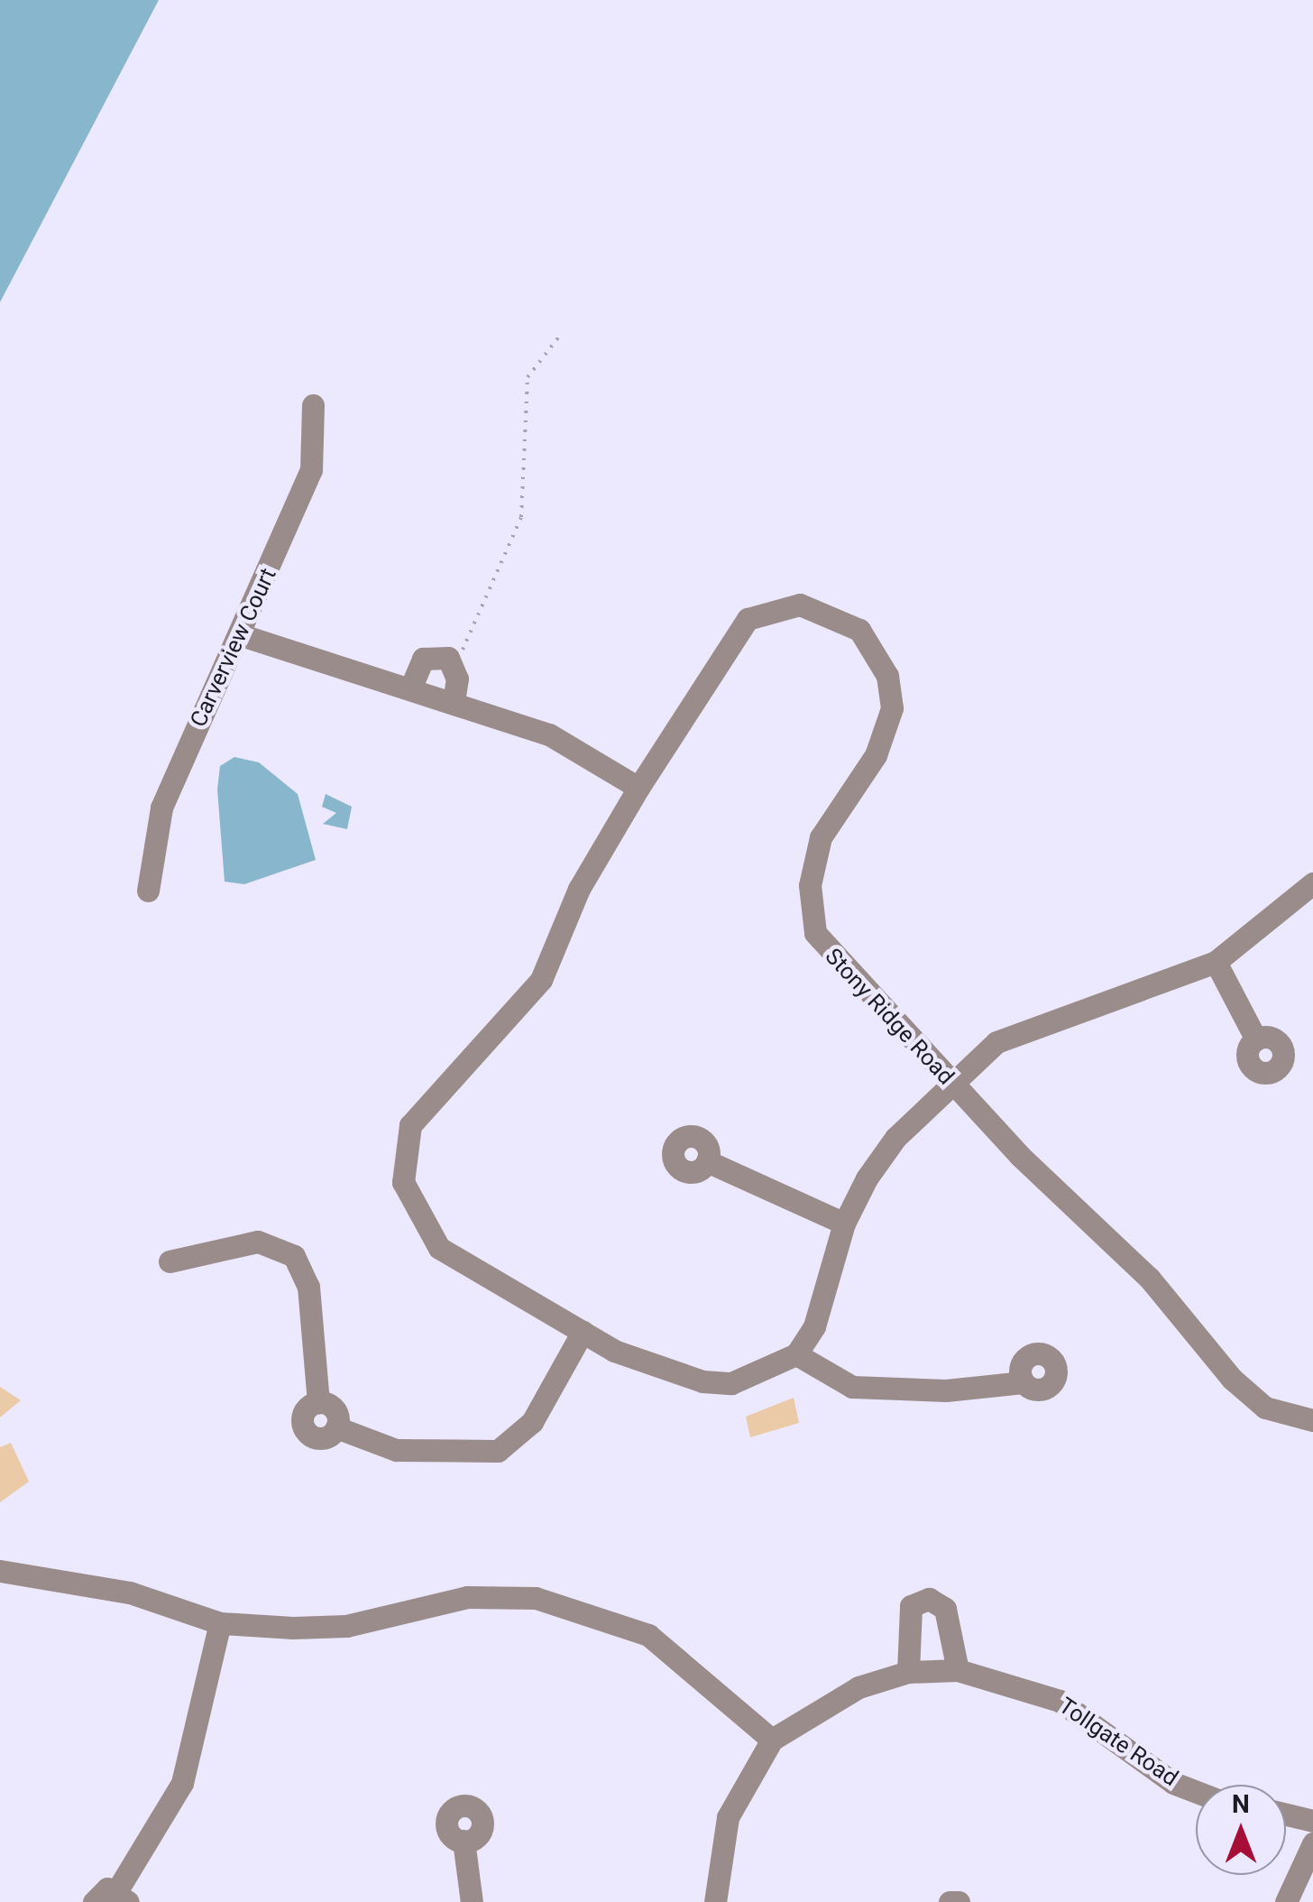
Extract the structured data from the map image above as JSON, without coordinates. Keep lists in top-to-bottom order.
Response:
{
  "streets": {
    "street": ["Carverview Court", "Stony Ridge Road", "Tollgate Road"]
  },
  "north": "top"
}
